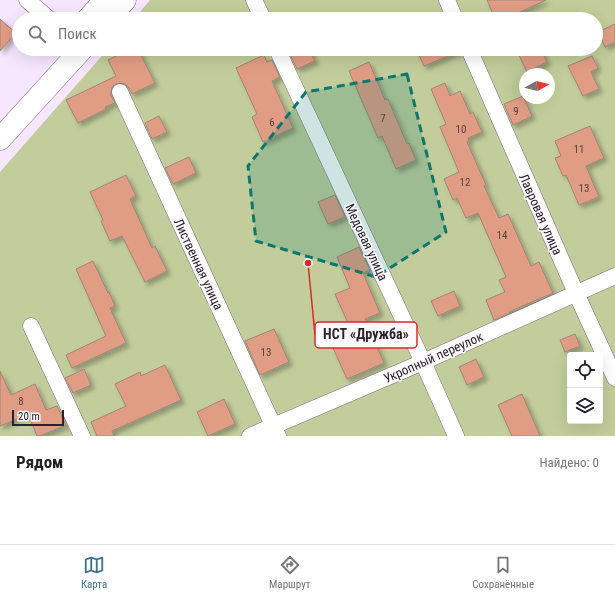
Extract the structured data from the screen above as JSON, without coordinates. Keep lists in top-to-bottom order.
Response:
{
  "streets": {
    "street": [
      "Лавровая улица",
      "Медовая улица",
      "Лиственная улица",
      "Укропный переулок"
    ]
  },
  "crossings": [
    ["Лавровая улица", "Укропный переулок"],
    ["Медовая улица", "Укропный переулок"],
    ["Лиственная улица", "Укропный переулок"]
  ],
  "places": ["НСТ «Дружба»"],
  "house_numbers": [
    "9",
    "7",
    "6",
    "10",
    "11",
    "12",
    "13",
    "14",
    "13",
    "8"
  ],
  "scale_bar": "20 m",
  "north": "right",
  "page": {
    "search": "Поиск",
    "scale": "20 m",
    "heading": ["Рядом", "Найдено: 0"],
    "nav": ["Карта", "Маршрут", "Сохранённые"]
  }
}
